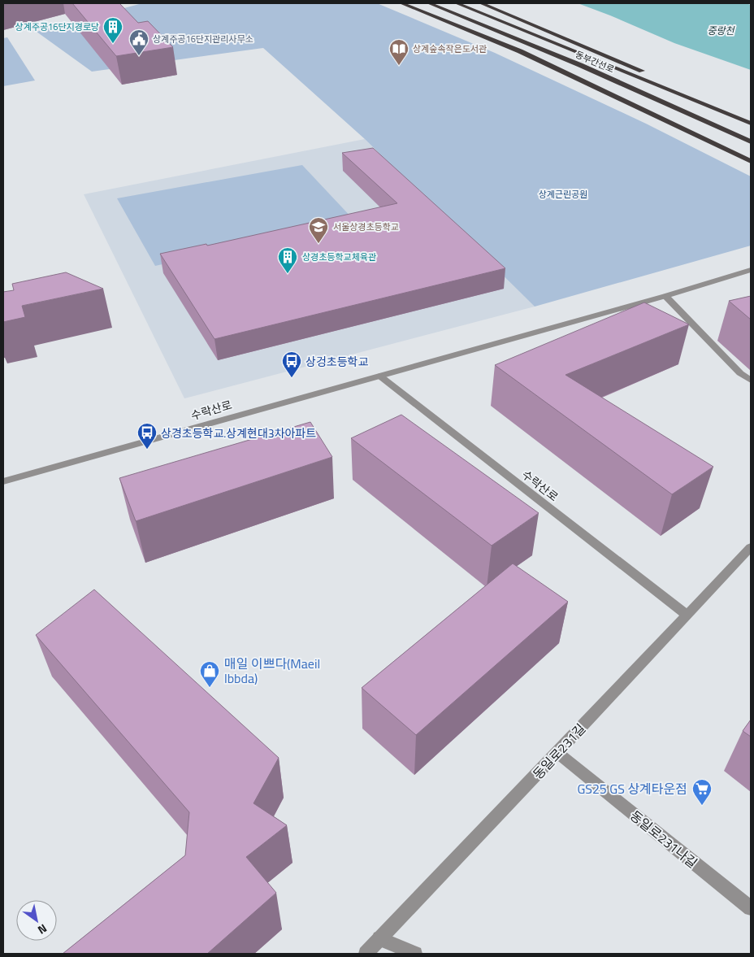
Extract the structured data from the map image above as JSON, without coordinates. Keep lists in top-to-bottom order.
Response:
{
  "streets": {
    "highway": ["동부간선로"],
    "street": ["수락산로", "동일로231길", "동일로231나길"]
  },
  "crossings": [
    ["수락산로", "동일로231길"],
    ["동일로231길", "동일로231나길"]
  ],
  "water": ["중랑천"],
  "parks": ["상계근린공원"],
  "places": {
    "building": ["상계주공16단지경로당", "상경초등학교체육관"],
    "public building": ["상계주공16단지관리사무소"],
    "library": ["상계숲속작은도서관"],
    "school or university": ["서울상경초등학교"],
    "bus stop": ["상겅초등학교", "상경초등학교.상계현대3차아파트"],
    "shop": ["매일 이쁘다(Maeil lbbda)"],
    "supermarket": ["GS25 GS 상계타운점"]
  },
  "north": "bottom right"
}
